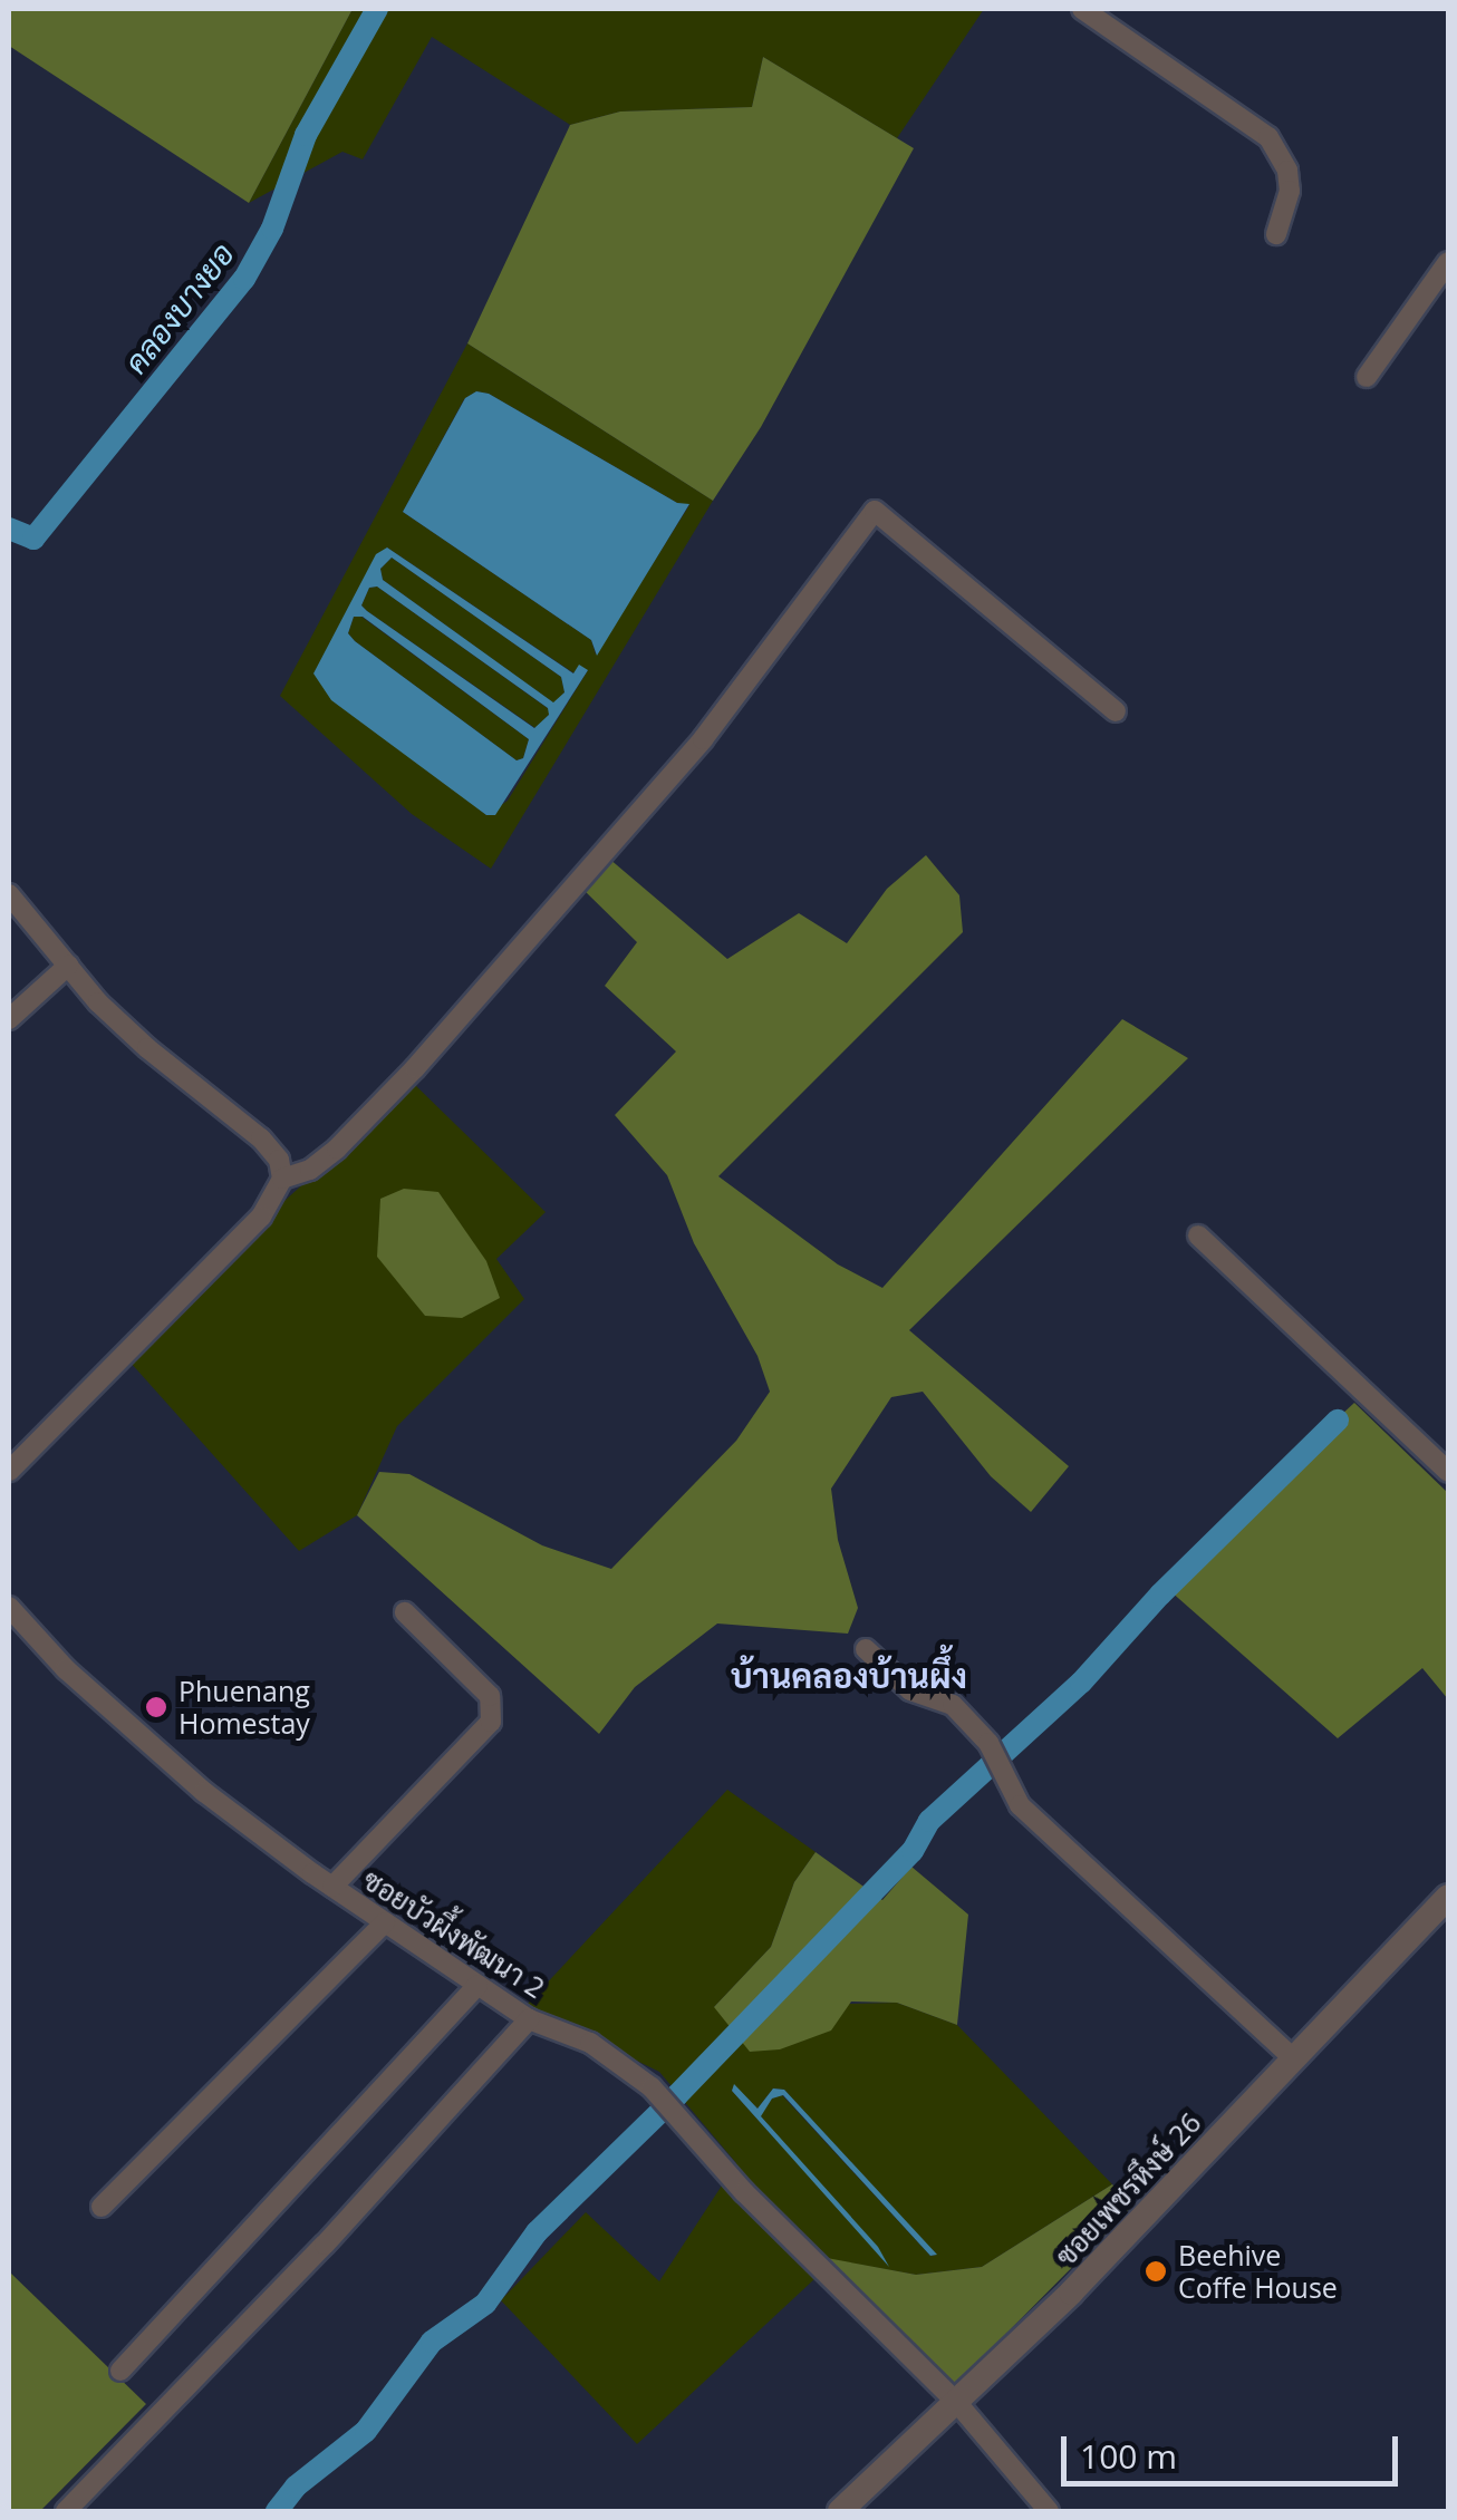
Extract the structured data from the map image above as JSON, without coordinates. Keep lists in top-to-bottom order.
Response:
{
  "streets": {
    "street": ["ซอยบัวผึ้งพัฒนา 2", "ซอยเพชรหึงษ์ 26"]
  },
  "crossings": [
    ["ซอยบัวผึ้งพัฒนา 2", "ซอยเพชรหึงษ์ 26"]
  ],
  "districts": ["บ้านคลองบ้านผึ้ง"],
  "water": ["คลองบางยอ"],
  "places": ["Phuenang Homestay", "Beehive Coffe House"],
  "scale_bar": "100 m"
}
